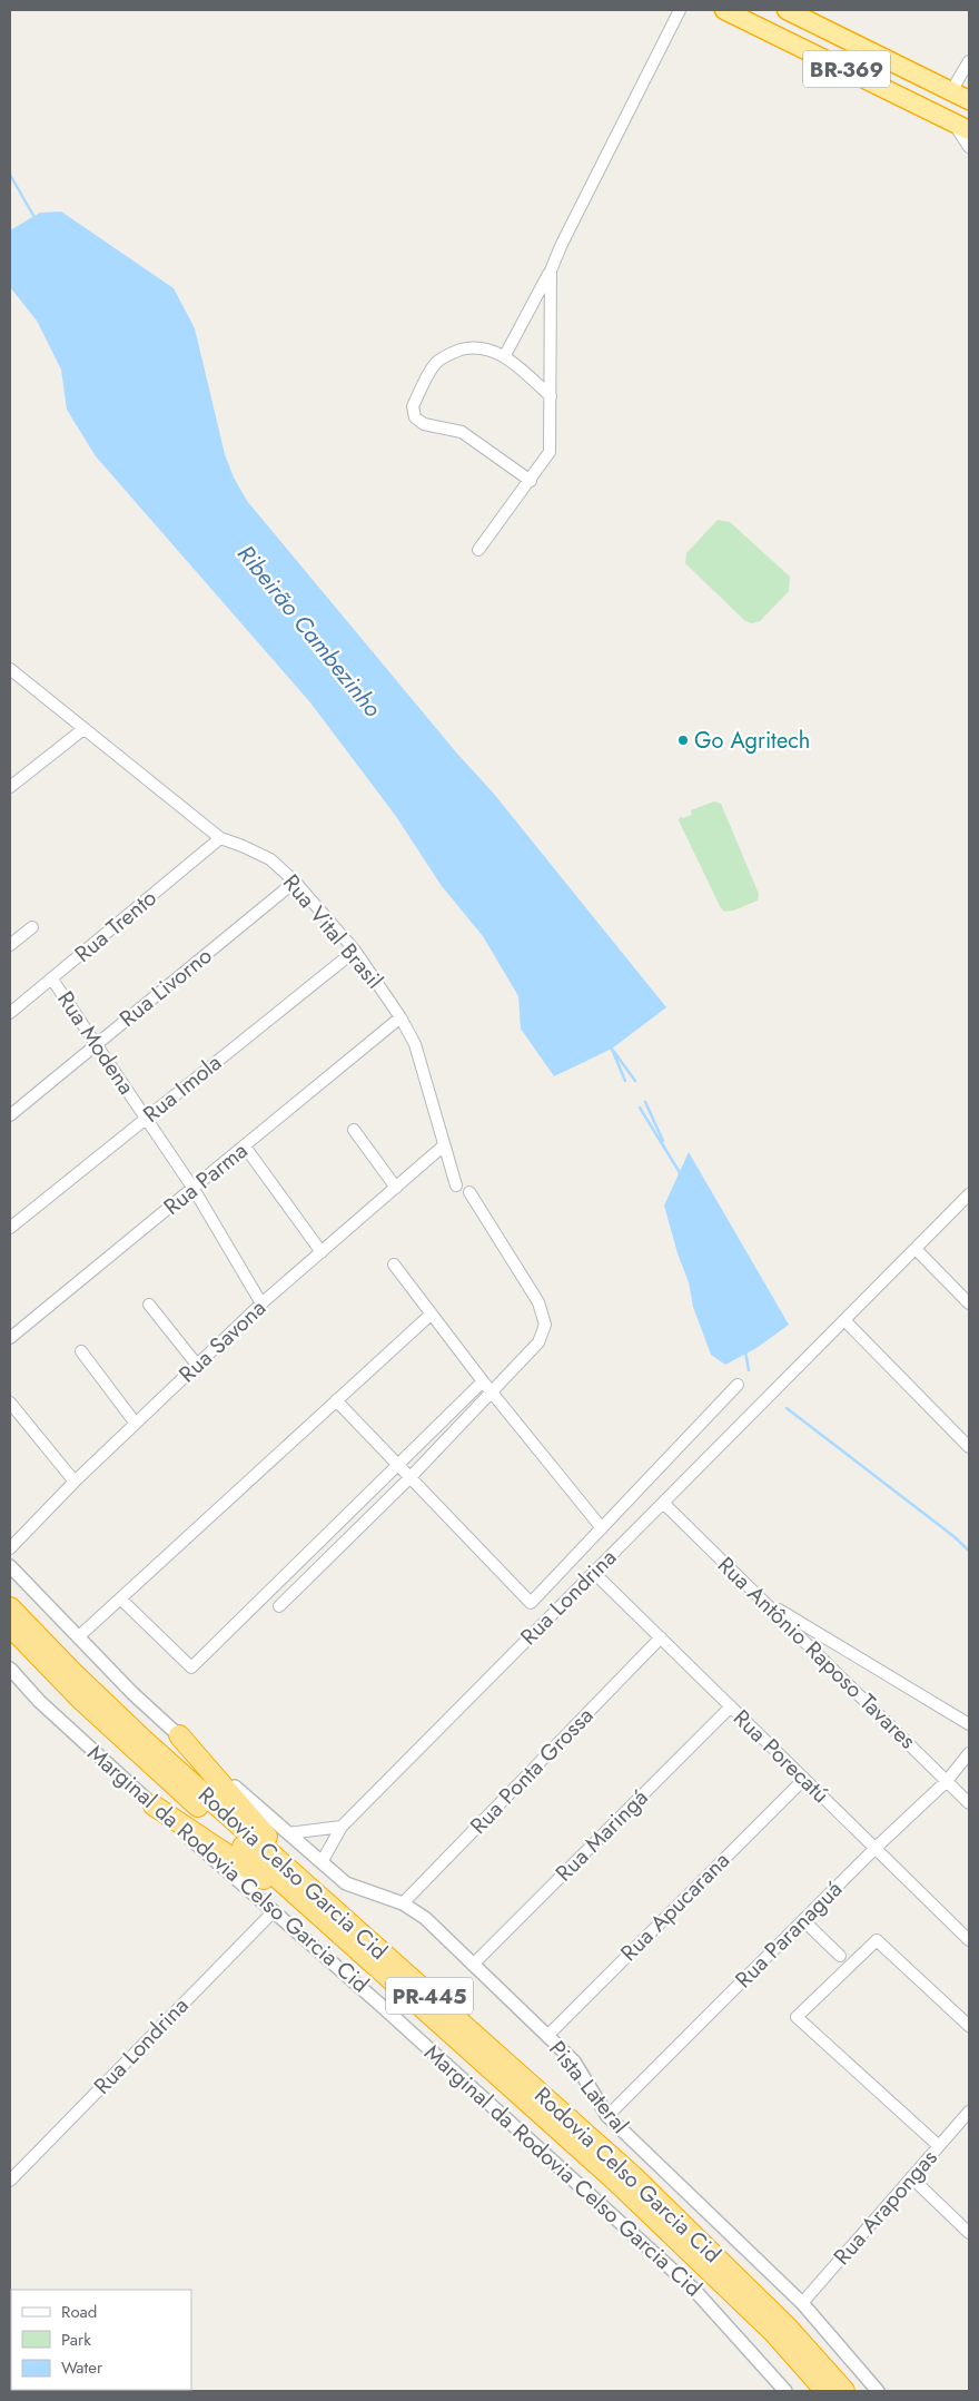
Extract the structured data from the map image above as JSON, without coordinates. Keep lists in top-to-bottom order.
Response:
{
  "streets": {
    "highway": ["BR-369", "Rodovia Celso Garcia Cid", "PR-445"],
    "street": [
      "Rua Trento",
      "Rua Vital Brasil",
      "Rua Livorno",
      "Rua Modena",
      "Rua Imola",
      "Rua Parma",
      "Rua Savona",
      "Rua Londrina",
      "Rua Antônio Raposo Tavares",
      "Rua Porecatú",
      "Rua Ponta Grossa",
      "Rua Maringá",
      "Marginal da Rodovia Celso Garcia Cid",
      "Rua Apucarana",
      "Rua Paranaguá",
      "Pista Lateral",
      "Rua Arapongas"
    ]
  },
  "crossings": [
    ["Rua Trento", "Rua Vital Brasil"],
    ["Rua Trento", "Rua Modena"],
    ["Rua Vital Brasil", "Rua Livorno"],
    ["Rua Vital Brasil", "Rua Imola"],
    ["Rua Vital Brasil", "Rua Parma"],
    ["Rua Vital Brasil", "Rua Savona"],
    ["Rua Livorno", "Rua Modena"],
    ["Rua Modena", "Rua Imola"],
    ["Rua Modena", "Rua Parma"],
    ["Rua Modena", "Rua Savona"],
    ["Rua Londrina", "Rua Antônio Raposo Tavares"],
    ["Rua Londrina", "Rua Porecatú"],
    ["Rua Londrina", "Marginal da Rodovia Celso Garcia Cid"],
    ["Rua Londrina", "Pista Lateral"],
    ["Rua Antônio Raposo Tavares", "Rua Paranaguá"],
    ["Rua Porecatú", "Rua Ponta Grossa"],
    ["Rua Porecatú", "Rua Maringá"],
    ["Rua Porecatú", "Rua Apucarana"],
    ["Rua Porecatú", "Rua Paranaguá"],
    ["Rua Ponta Grossa", "Pista Lateral"],
    ["Rua Maringá", "Pista Lateral"],
    ["Rua Apucarana", "Pista Lateral"],
    ["Rua Paranaguá", "Pista Lateral"],
    ["Pista Lateral", "Rua Arapongas"]
  ],
  "water": ["Ribeirão Cambezinho"],
  "places": ["Go Agritech"],
  "legend": ["Road", "Park", "Water"]
}
